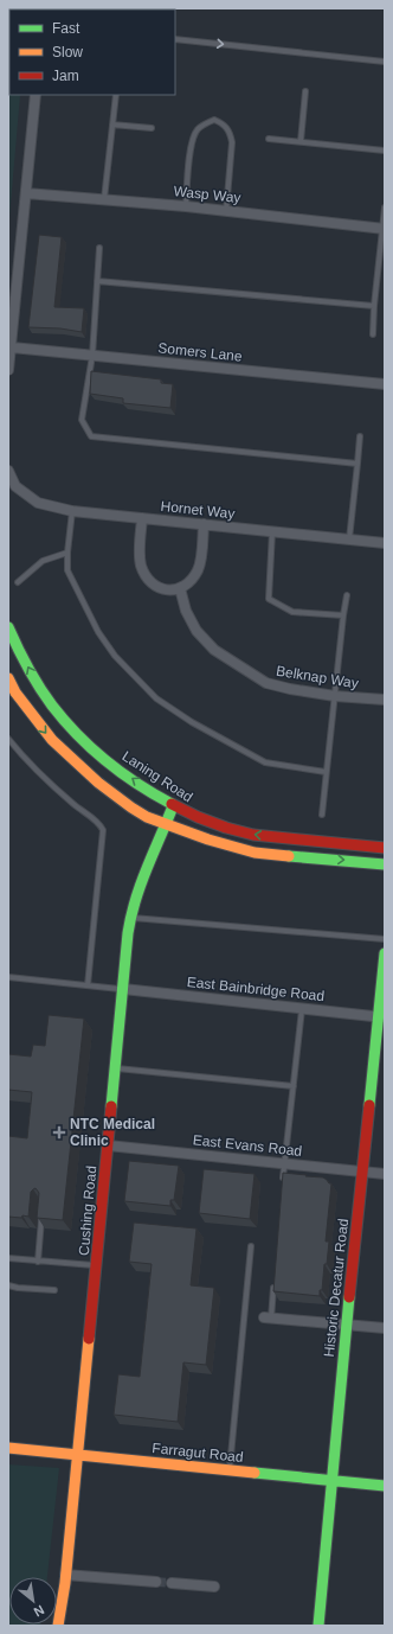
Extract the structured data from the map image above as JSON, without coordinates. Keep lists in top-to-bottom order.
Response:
{
  "streets": {
    "street": [
      "Wasp Way",
      "Somers Lane",
      "Hornet Way",
      "Belknap Way",
      "Laning Road",
      "East Bainbridge Road",
      "East Evans Road",
      "Cushing Road",
      "Historic Decatur Road",
      "Farragut Road"
    ]
  },
  "crossings": [
    ["Hornet Way", "Belknap Way"],
    ["Laning Road", "Cushing Road"],
    ["East Bainbridge Road", "Cushing Road"],
    ["East Bainbridge Road", "Historic Decatur Road"],
    ["East Evans Road", "Cushing Road"],
    ["East Evans Road", "Historic Decatur Road"],
    ["Cushing Road", "Farragut Road"],
    ["Historic Decatur Road", "Farragut Road"]
  ],
  "places": {
    "health": ["NTC Medical Clinic"]
  },
  "legend": ["Fast", "Slow", "Jam"],
  "north": "bottom right"
}
